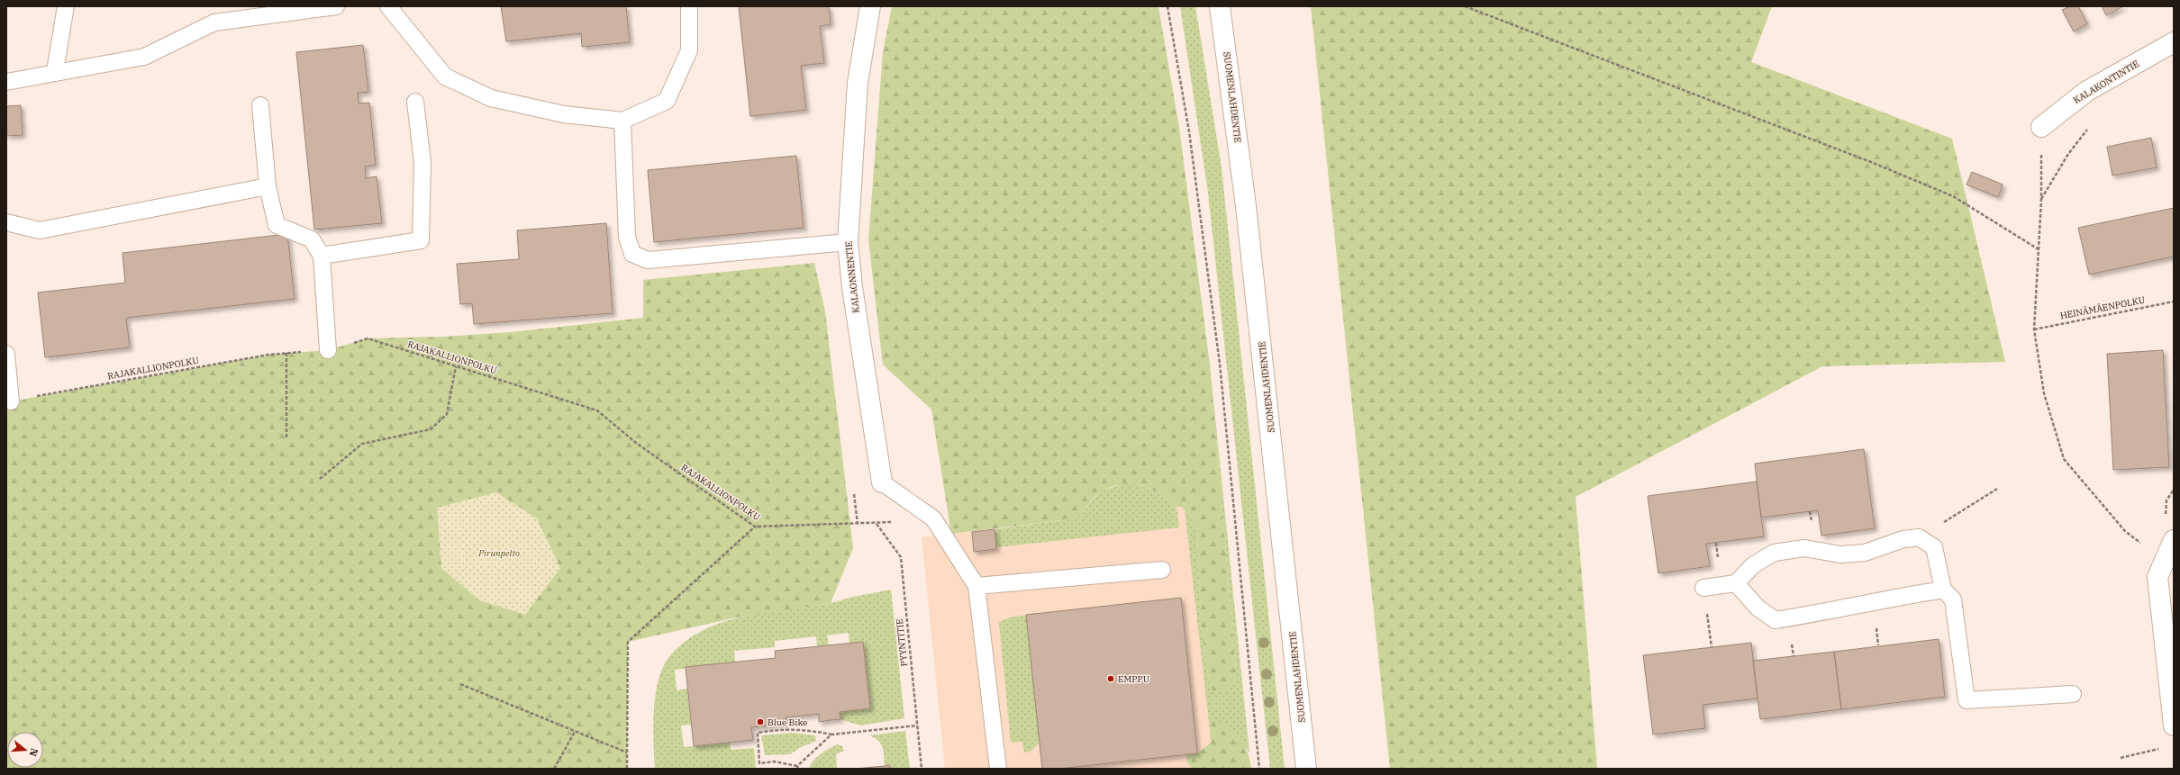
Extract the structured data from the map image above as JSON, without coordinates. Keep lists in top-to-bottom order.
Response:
{
  "streets": {
    "street": ["KALAKONTINTIE", "SUOMENLAHDENTIE", "KALAONNENTIE"],
    "path": ["HEINÄMÄENPOLKU", "RAJAKALLIONPOLKU", "PYYNTITIE"]
  },
  "crossings": [
    ["RAJAKALLIONPOLKU", "PYYNTITIE"]
  ],
  "parks": ["Pirunpelto"],
  "places": ["EMPPU", "Blue Bike"],
  "north": "right"
}
